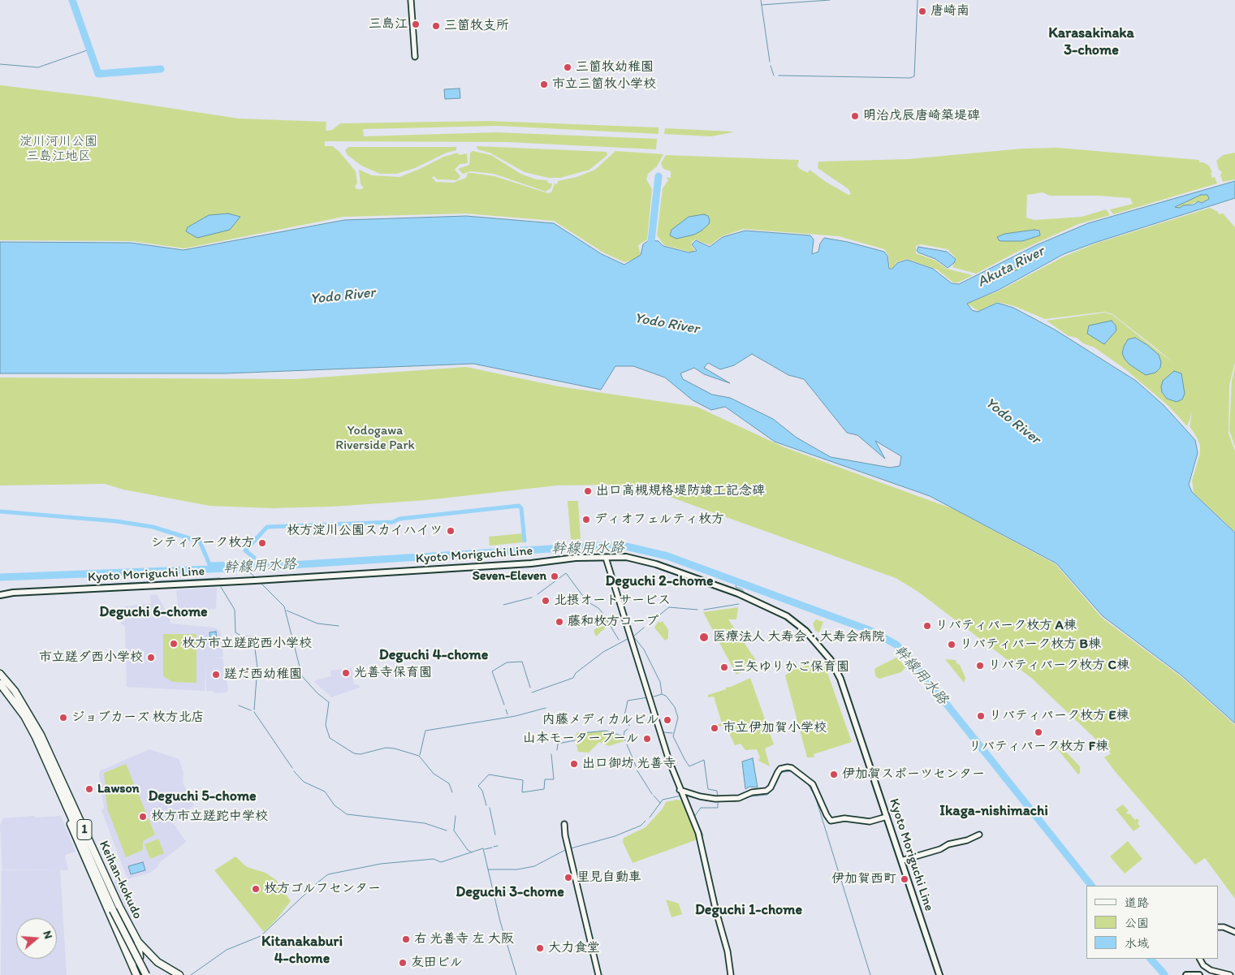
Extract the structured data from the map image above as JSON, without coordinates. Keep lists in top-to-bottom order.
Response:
{
  "streets": {
    "highway": ["1", "Keihan-kokudo"],
    "main road": ["Kyoto Moriguchi Line"]
  },
  "districts": [
    "Karasakinaka 3-chome",
    "Deguchi 2-chome",
    "Deguchi 6-chome",
    "Deguchi 4-chome",
    "Deguchi 5-chome",
    "Ikaga-nishimachi",
    "Deguchi 3-chome",
    "Deguchi 1-chome",
    "Kitanakaburi 4-chome"
  ],
  "water": ["Akuta River", "Yodo River", "幹線用水路"],
  "parks": ["淀川河川公園 三島江地区", "Yodogawa Riverside Park"],
  "places": [
    "唐崎南",
    "三島江",
    "三箇牧支所",
    "三箇牧幼稚園",
    "市立三箇牧小学校",
    "明治戊辰唐崎築堤碑",
    "出口高槻規格堤防竣工記念碑",
    "ディオフェルティ枚方",
    "枚方淀川公園スカイハイツ",
    "シティアーク枚方",
    "Seven-Eleven",
    "北摂オートサービス",
    "藤和枚方コープ",
    "リバティパーク枚方 A棟",
    "医療法人 大寿会・大寿会病院",
    "枚方市立蹉跎西小学校",
    "リバティパーク枚方 B棟",
    "市立蹉ダ西小学校",
    "リバティパーク枚方 C棟",
    "三矢ゆりかご保育園",
    "光善寺保育園",
    "蹉だ西幼稚園",
    "リバティパーク枚方 E棟",
    "ジョブカーズ 枚方北店",
    "内藤メディカルビル",
    "市立伊加賀小学校",
    "リバティパーク枚方 F棟",
    "山本モータープール",
    "出口御坊 光善寺",
    "伊加賀スポーツセンター",
    "Lawson",
    "枚方市立蹉跎中学校",
    "里見自動車",
    "伊加賀西町",
    "枚方ゴルフセンター",
    "右 光善寺 左 大阪",
    "大力食堂",
    "友田ビル"
  ],
  "legend": ["道路", "公園", "水域"],
  "north": "right"
}
